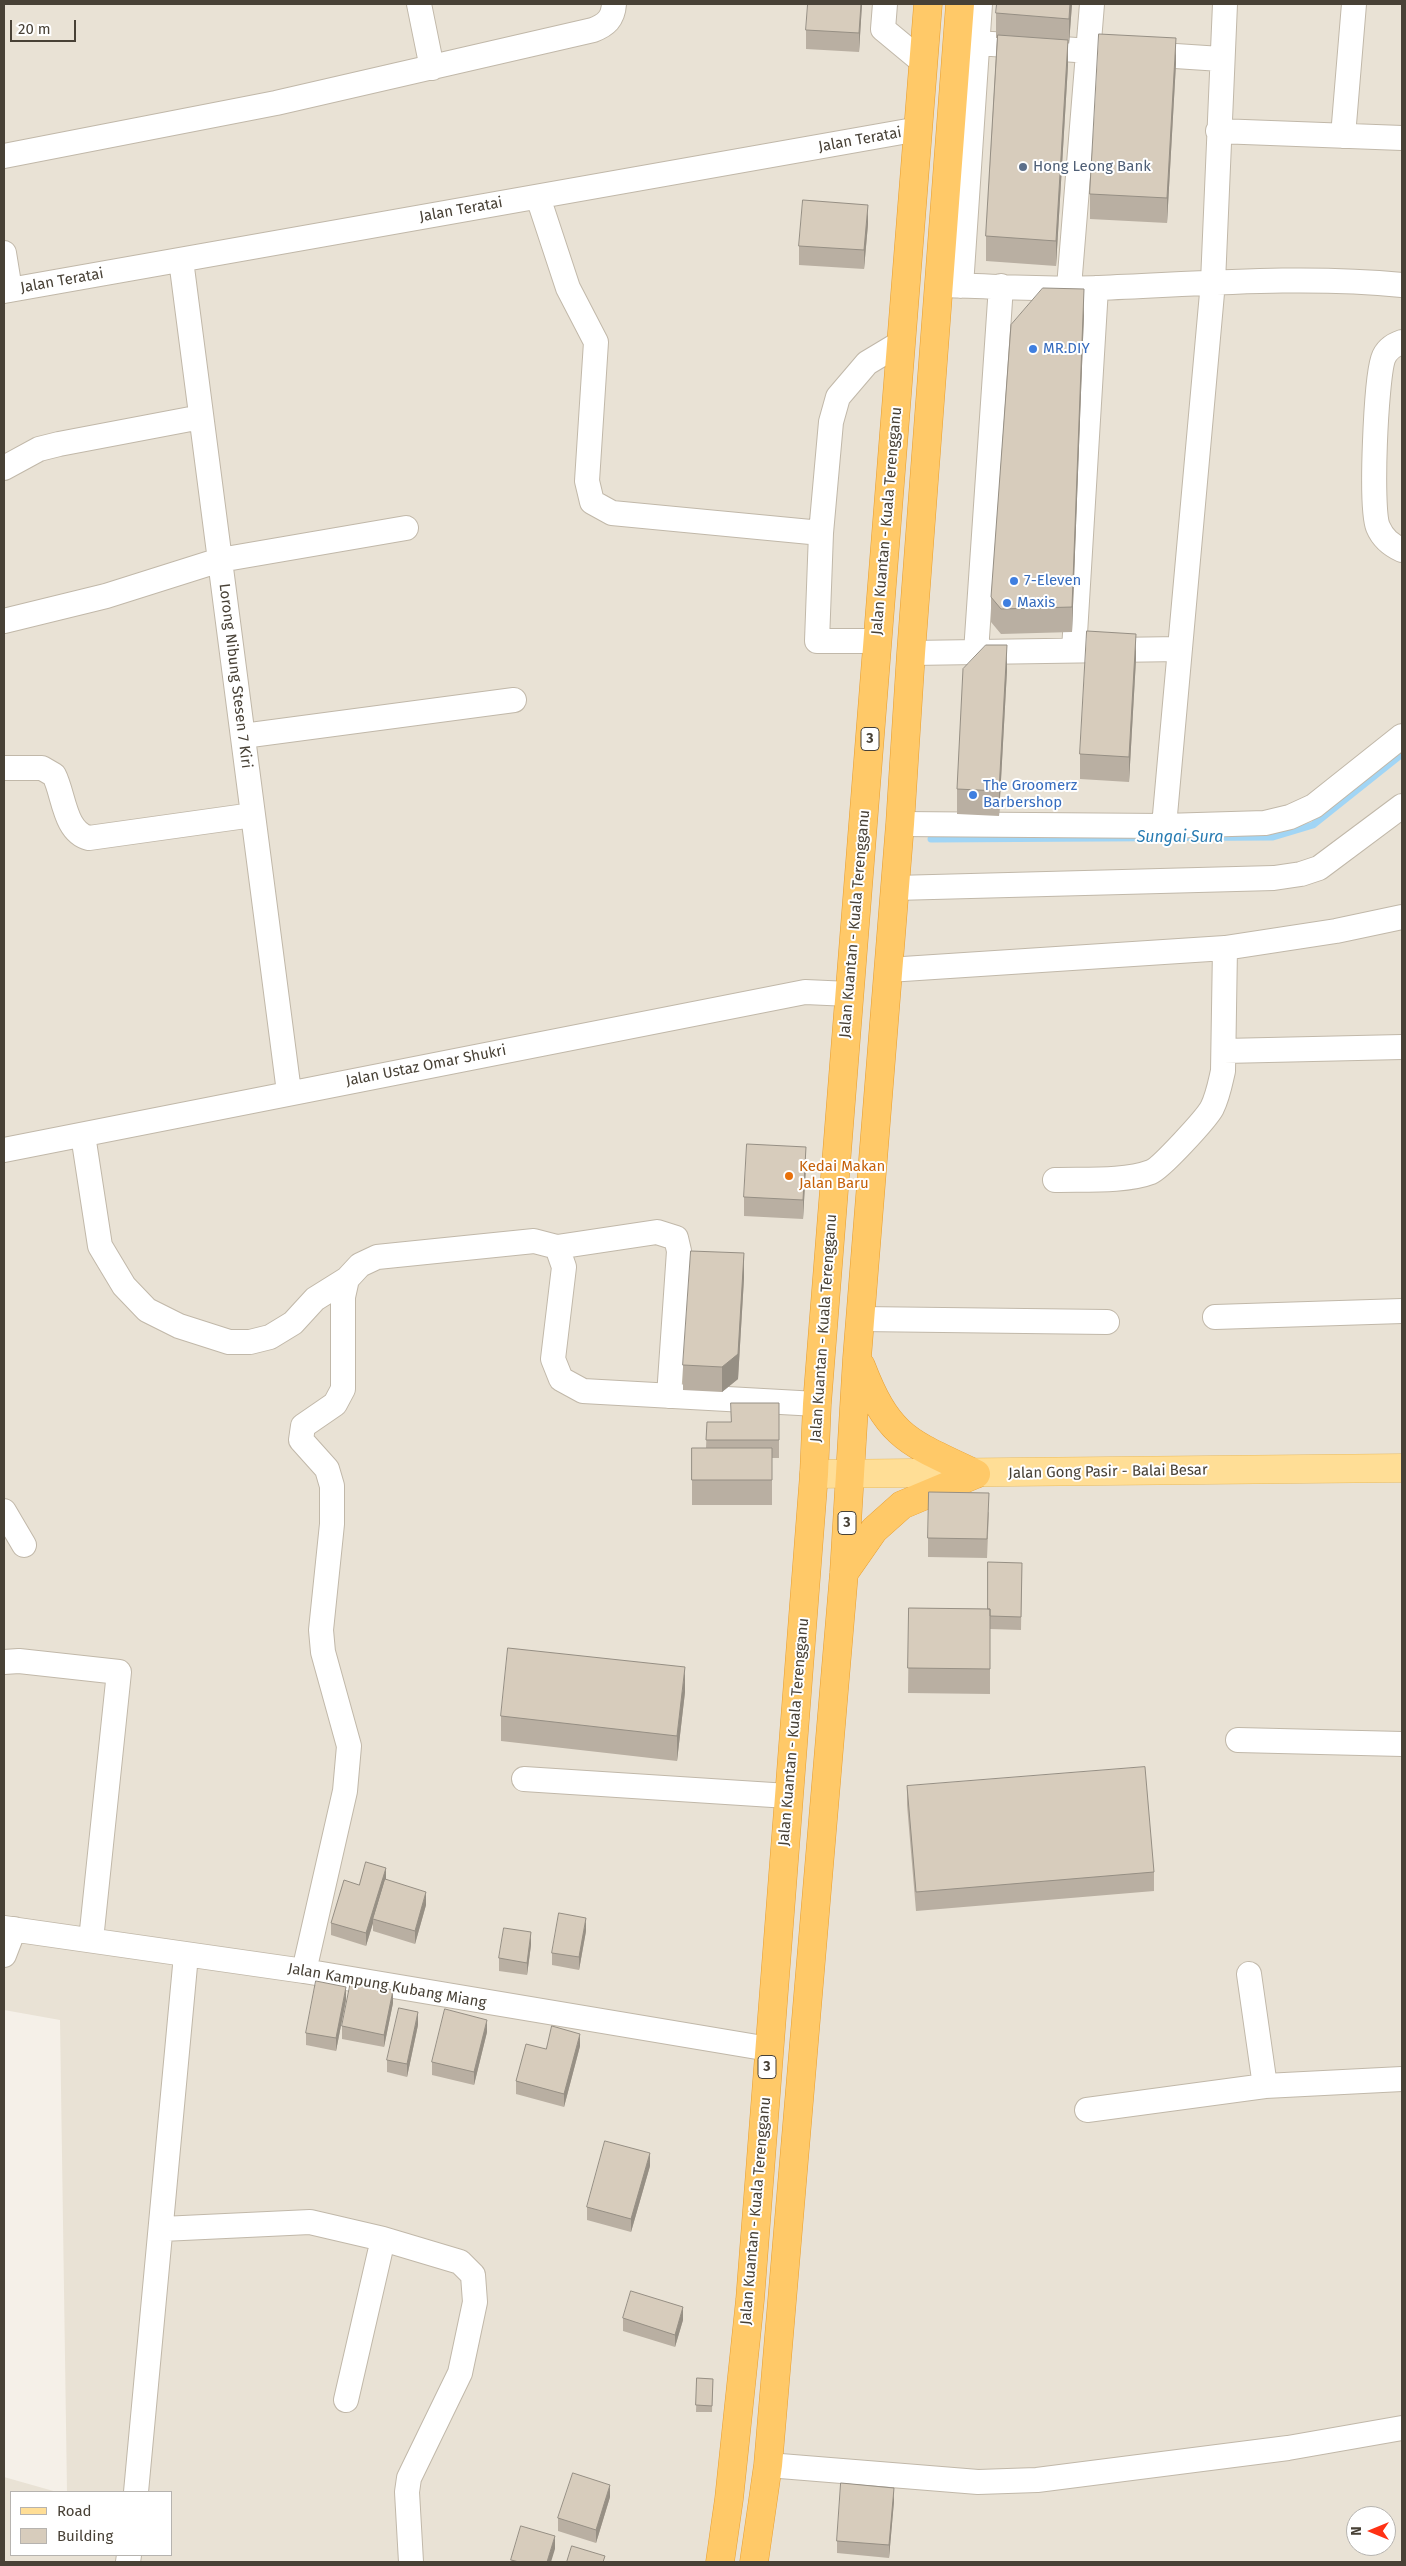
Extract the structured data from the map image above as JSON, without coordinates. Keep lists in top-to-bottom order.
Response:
{
  "streets": {
    "highway": ["Jalan Kuantan - Kuala Terengganu", "3"],
    "main road": ["Jalan Gong Pasir - Balai Besar"],
    "street": [
      "Jalan Teratai",
      "Lorong Nibung Stesen 7 Kiri",
      "Jalan Ustaz Omar Shukri",
      "Jalan Kampung Kubang Miang"
    ]
  },
  "crossings": [
    ["Jalan Teratai", "Jalan Kuantan - Kuala Terengganu"],
    ["Jalan Teratai", "Lorong Nibung Stesen 7 Kiri"],
    ["Jalan Kuantan - Kuala Terengganu", "Jalan Ustaz Omar Shukri"],
    ["Jalan Kuantan - Kuala Terengganu", "Jalan Gong Pasir - Balai Besar"],
    ["Jalan Kuantan - Kuala Terengganu", "Jalan Kampung Kubang Miang"],
    ["Lorong Nibung Stesen 7 Kiri", "Jalan Ustaz Omar Shukri"],
    ["3", "Jalan Gong Pasir - Balai Besar"]
  ],
  "water": ["Sungai Sura"],
  "places": [
    "Hong Leong Bank",
    "MR.DIY",
    "7-Eleven",
    "Maxis",
    "The Groomerz Barbershop",
    "Kedai Makan Jalan Baru"
  ],
  "legend": ["Road", "Building"],
  "scale_bar": "20 m",
  "north": "left"
}
